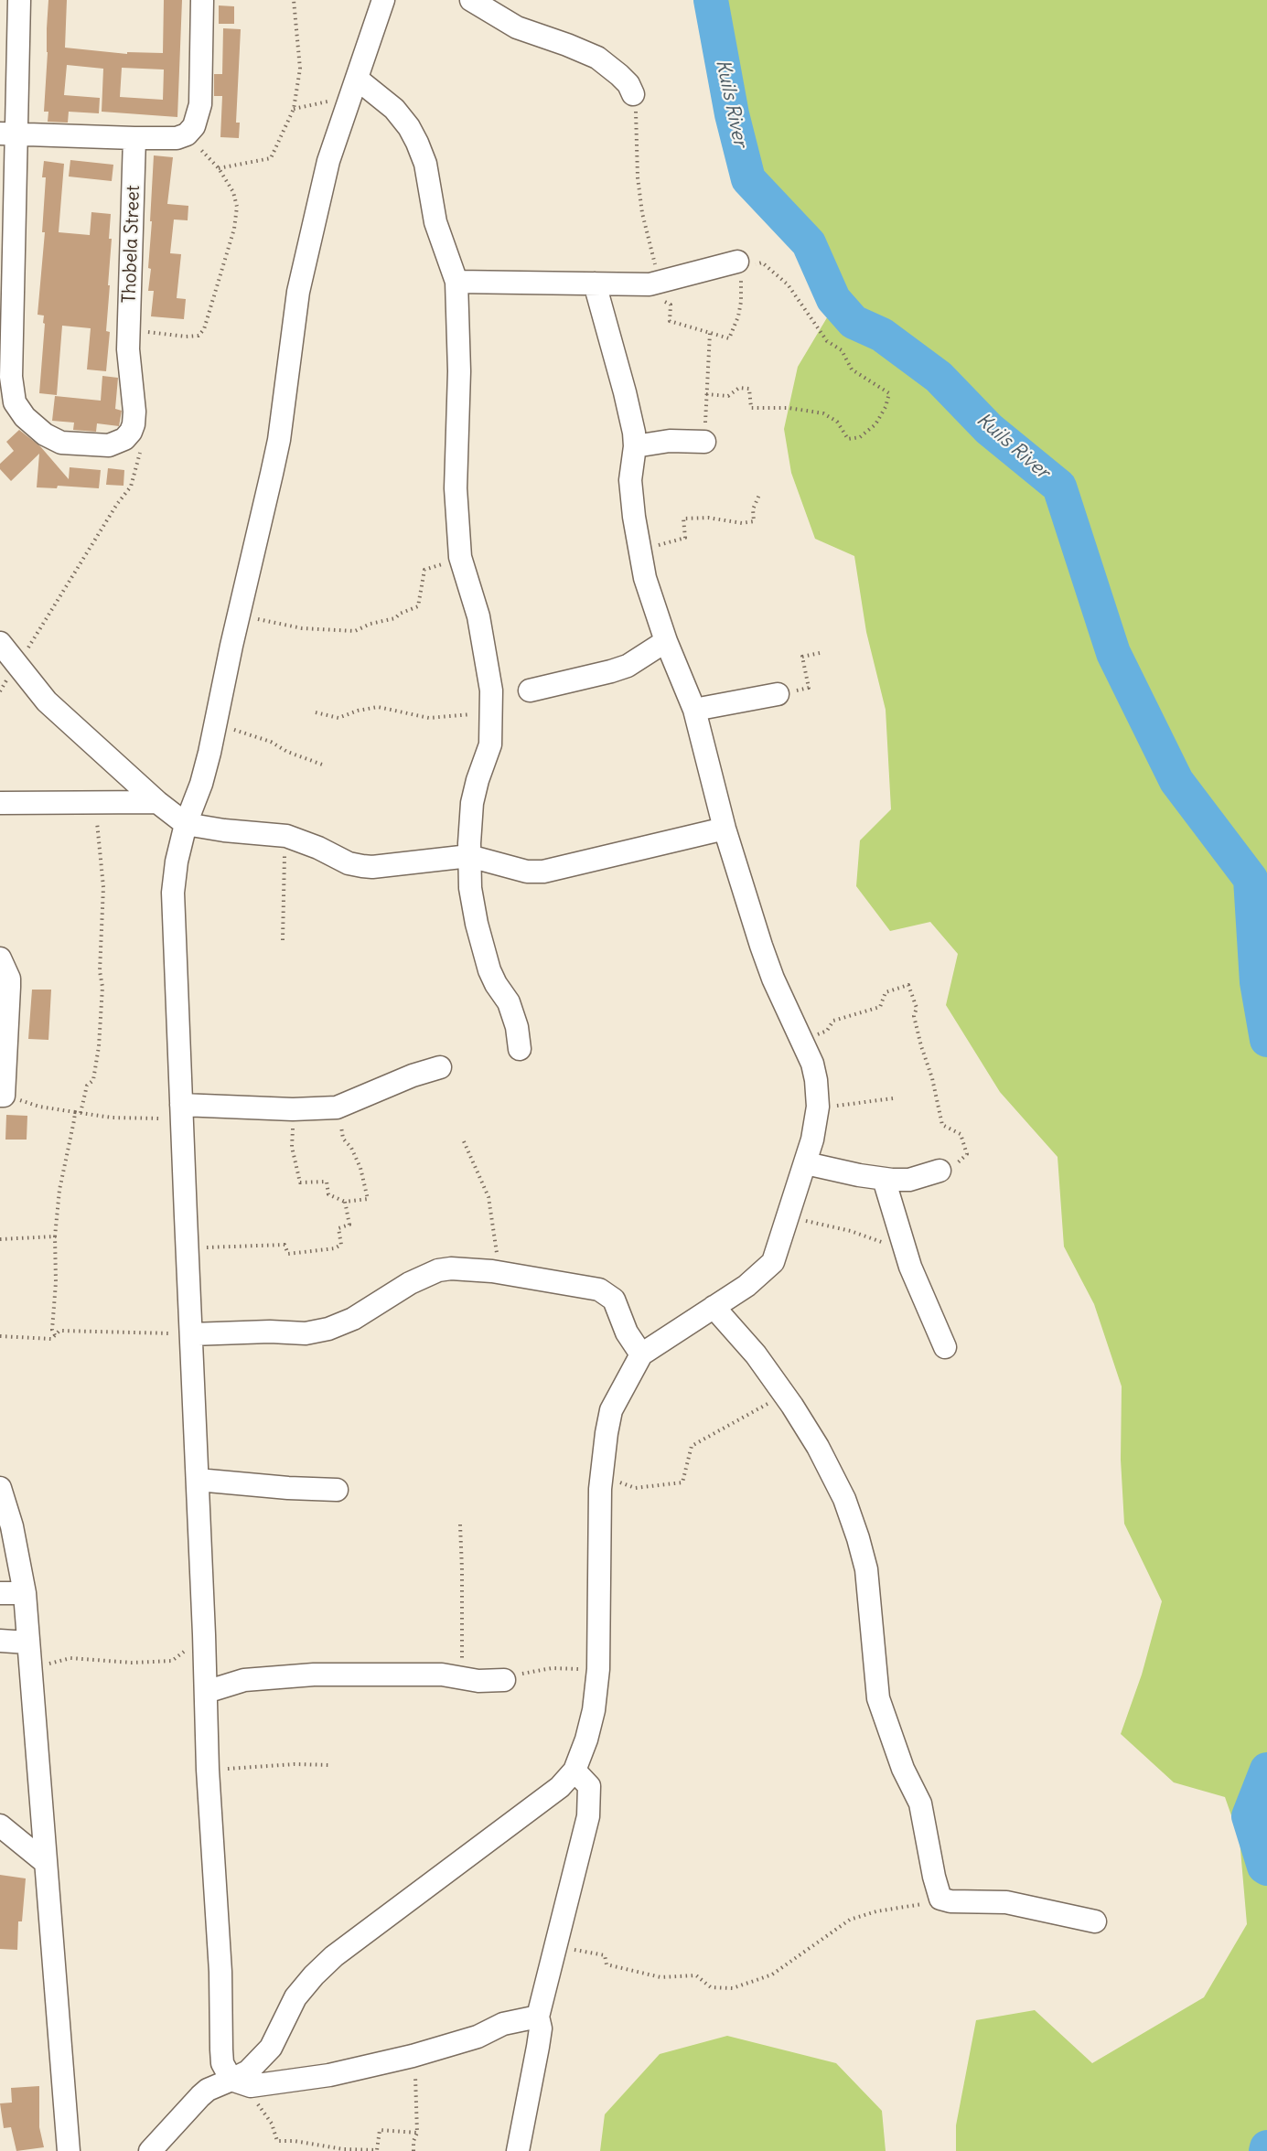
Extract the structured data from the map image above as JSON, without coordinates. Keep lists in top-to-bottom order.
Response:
{
  "streets": {
    "street": ["Thobela Street"]
  },
  "water": ["Kuils River"]
}
